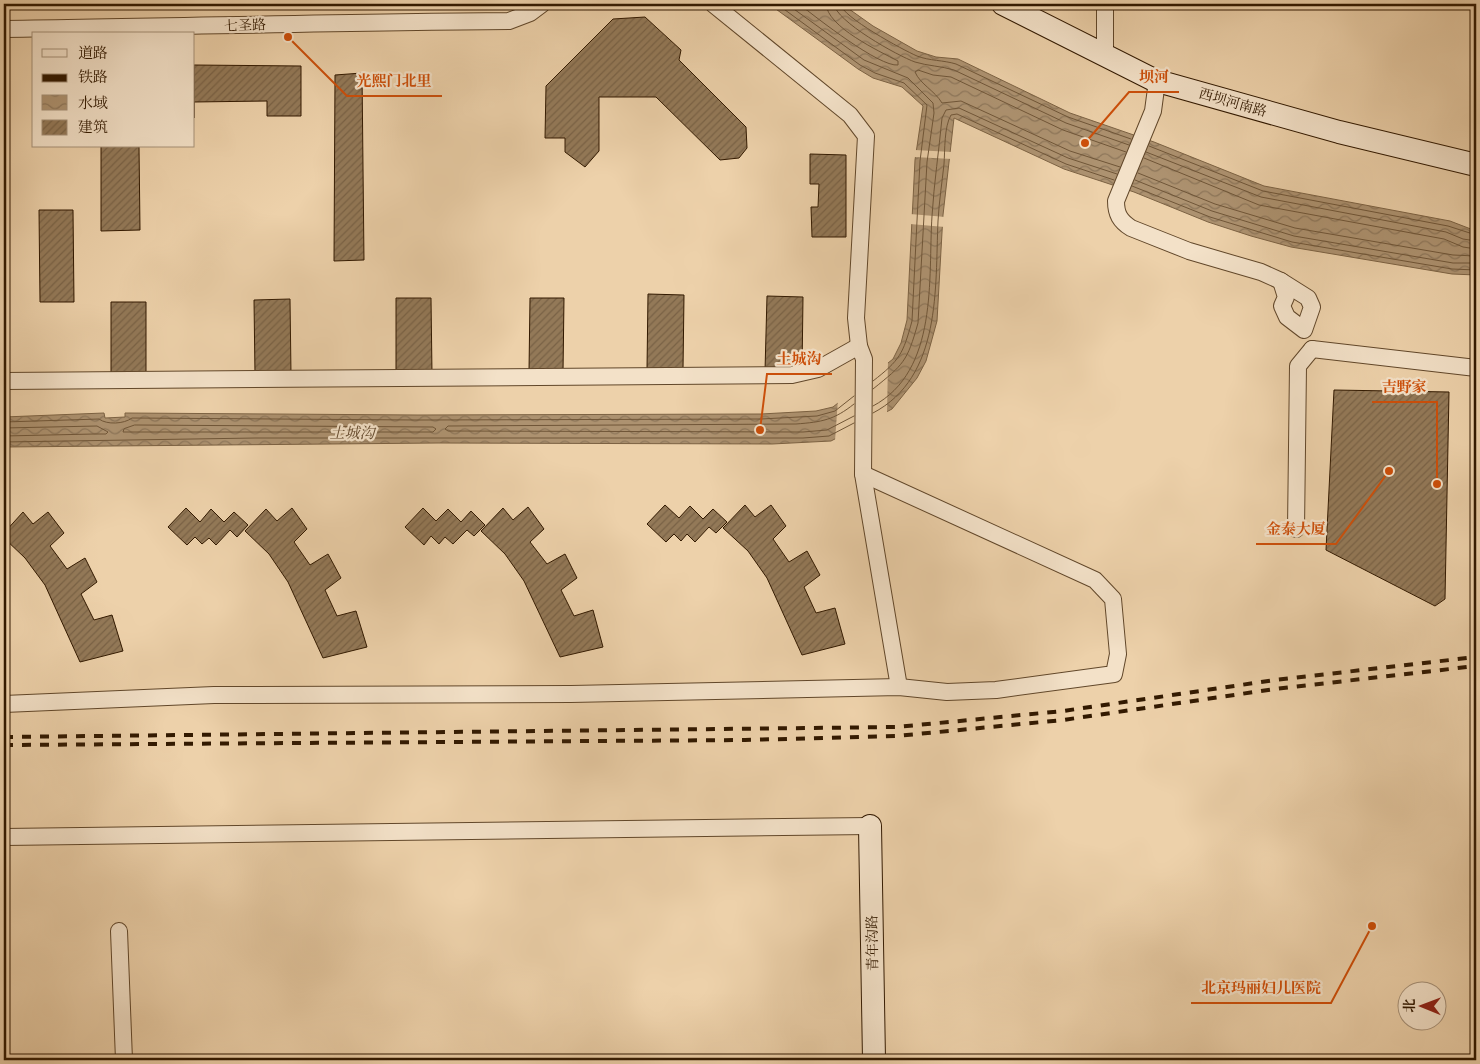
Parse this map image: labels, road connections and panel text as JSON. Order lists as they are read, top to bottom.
{
  "streets": {
    "street": ["七圣路", "西坝河南路", "青年沟路"]
  },
  "water": ["土城沟"],
  "places": [
    "光熙门北里",
    "坝河",
    "土城沟",
    "金泰大厦",
    "吉野家",
    "北京玛丽妇儿医院"
  ],
  "legend": [
    "道路",
    "铁路",
    "水域",
    "建筑"
  ],
  "north": "left"
}
